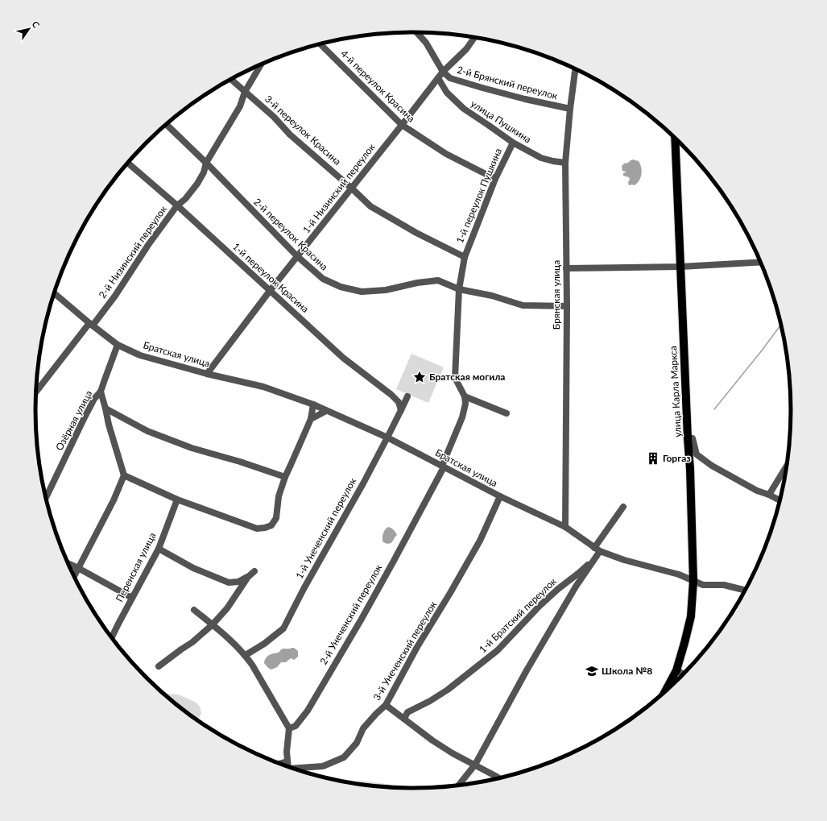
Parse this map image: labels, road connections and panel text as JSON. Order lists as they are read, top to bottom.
{
  "streets": {
    "main road": ["улица Карла Маркса"],
    "street": [
      "2-й Брянский переулок",
      "4-й переулок Красина",
      "улица Пушкина",
      "3-й переулок Красина",
      "1-й Низинский переулок",
      "1-й переулок Пушкина",
      "2-й переулок Красина",
      "2-й Низинский переулок",
      "1-й переулок Красина",
      "Брянская улица",
      "Братская улица",
      "Озёрная улица",
      "1-й Унеченский переулок",
      "Перенская улица",
      "2-й Унеченский переулок",
      "1-й Братский переулок",
      "3-й Унеченский переулок"
    ]
  },
  "crossings": [
    ["2-й Брянский переулок", "1-й Низинский переулок"],
    ["2-й Брянский переулок", "Брянская улица"],
    ["4-й переулок Красина", "1-й Низинский переулок"],
    ["4-й переулок Красина", "1-й переулок Пушкина"],
    ["улица Пушкина", "1-й Низинский переулок"],
    ["улица Пушкина", "1-й переулок Пушкина"],
    ["улица Пушкина", "Брянская улица"],
    ["3-й переулок Красина", "1-й Низинский переулок"],
    ["3-й переулок Красина", "1-й переулок Пушкина"],
    ["3-й переулок Красина", "2-й Низинский переулок"],
    ["1-й Низинский переулок", "2-й переулок Красина"],
    ["1-й Низинский переулок", "1-й переулок Красина"],
    ["1-й Низинский переулок", "Братская улица"],
    ["1-й переулок Пушкина", "2-й переулок Красина"],
    ["1-й переулок Пушкина", "2-й Унеченский переулок"],
    ["2-й переулок Красина", "2-й Низинский переулок"],
    ["2-й переулок Красина", "Брянская улица"],
    ["2-й Низинский переулок", "1-й переулок Красина"],
    ["2-й Низинский переулок", "Братская улица"],
    ["1-й переулок Красина", "1-й Унеченский переулок"],
    ["Брянская улица", "Братская улица"],
    ["Братская улица", "улица Карла Маркса"],
    ["Братская улица", "Озёрная улица"],
    ["Братская улица", "1-й Унеченский переулок"],
    ["Братская улица", "2-й Унеченский переулок"],
    ["Братская улица", "1-й Братский переулок"],
    ["Братская улица", "3-й Унеченский переулок"]
  ],
  "places": {
    "place": ["Братская могила"],
    "building": ["Горгаз"],
    "school or university": ["Школа №8"]
  },
  "north": "top right"
}
